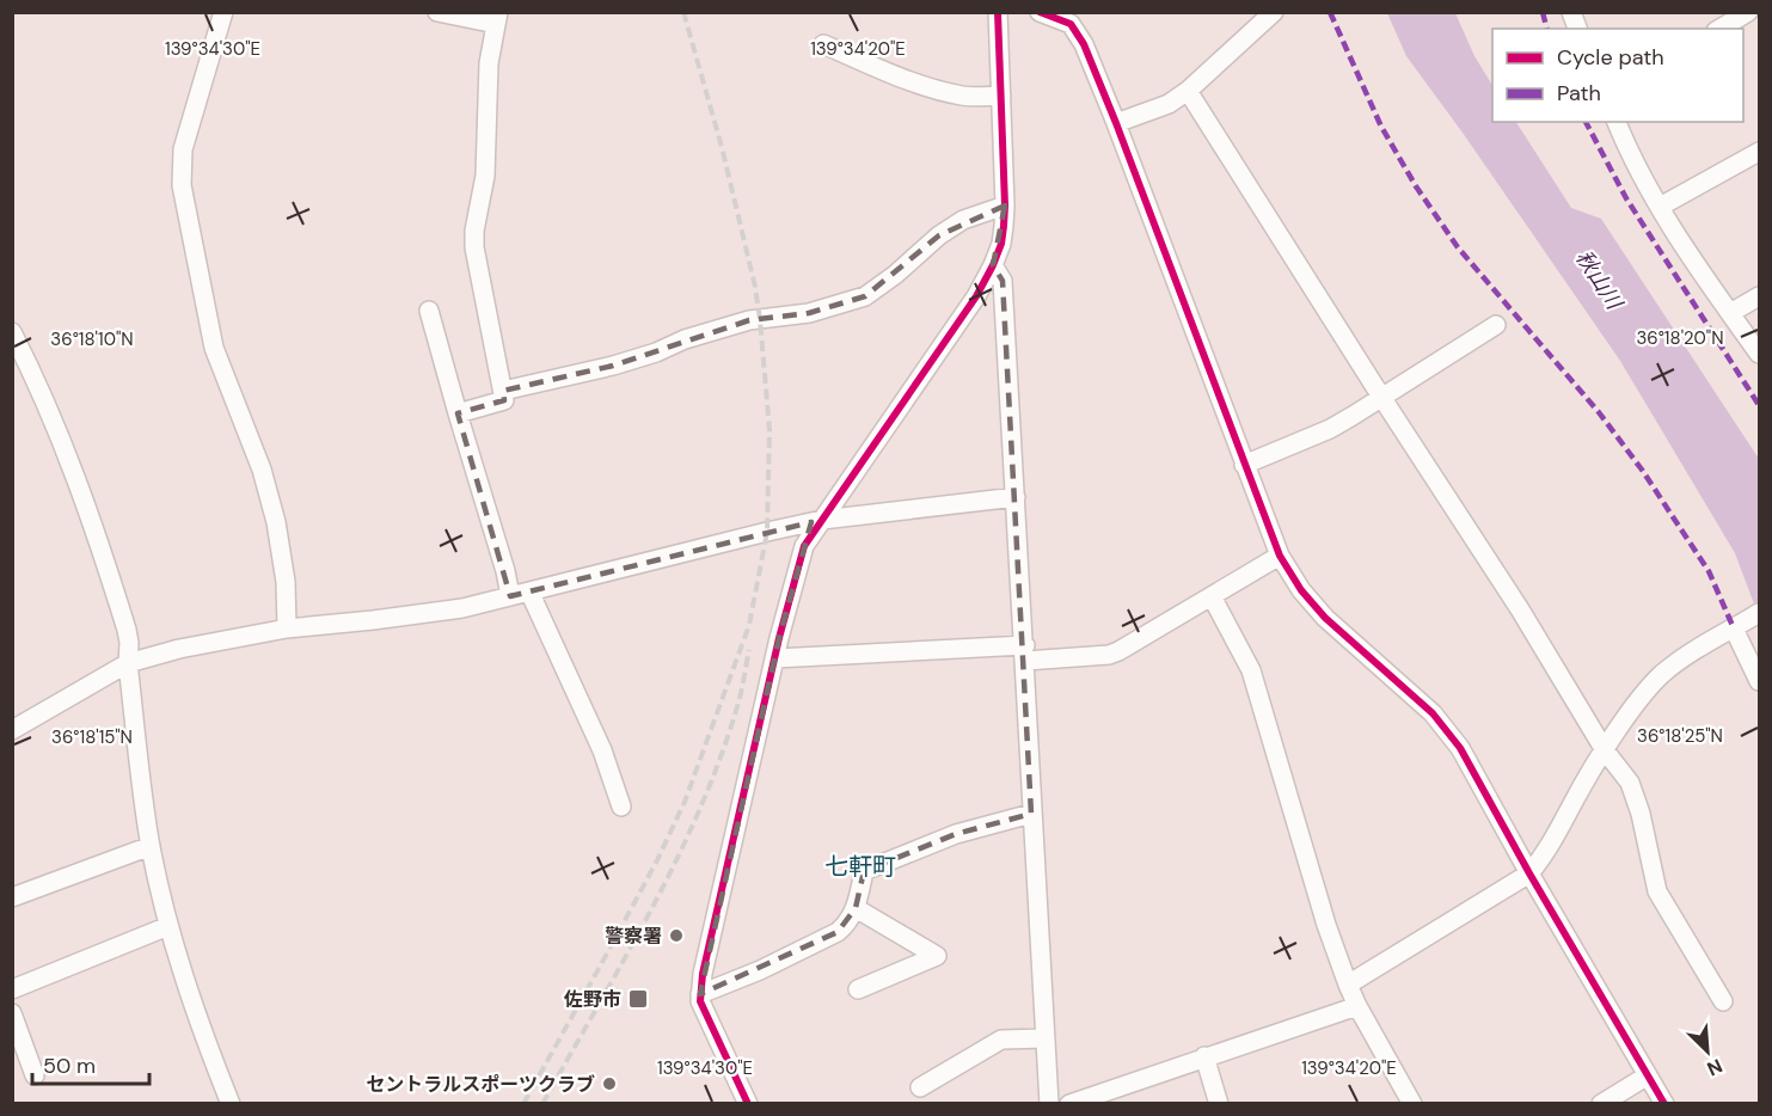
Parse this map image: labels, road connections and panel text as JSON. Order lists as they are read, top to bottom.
{
  "districts": ["七軒町"],
  "water": ["秋山川"],
  "places": {
    "other": ["警察署", "セントラルスポーツクラブ"],
    "transit": ["佐野市"]
  },
  "legend": ["Cycle path", "Path"],
  "scale_bar": "50 m",
  "north": "bottom right",
  "coordinates": [
    "139°34'30\"E",
    "139°34'20\"E",
    "36°18'20\"N",
    "36°18'10\"N",
    "36°18'25\"N",
    "36°18'15\"N"
  ]
}
